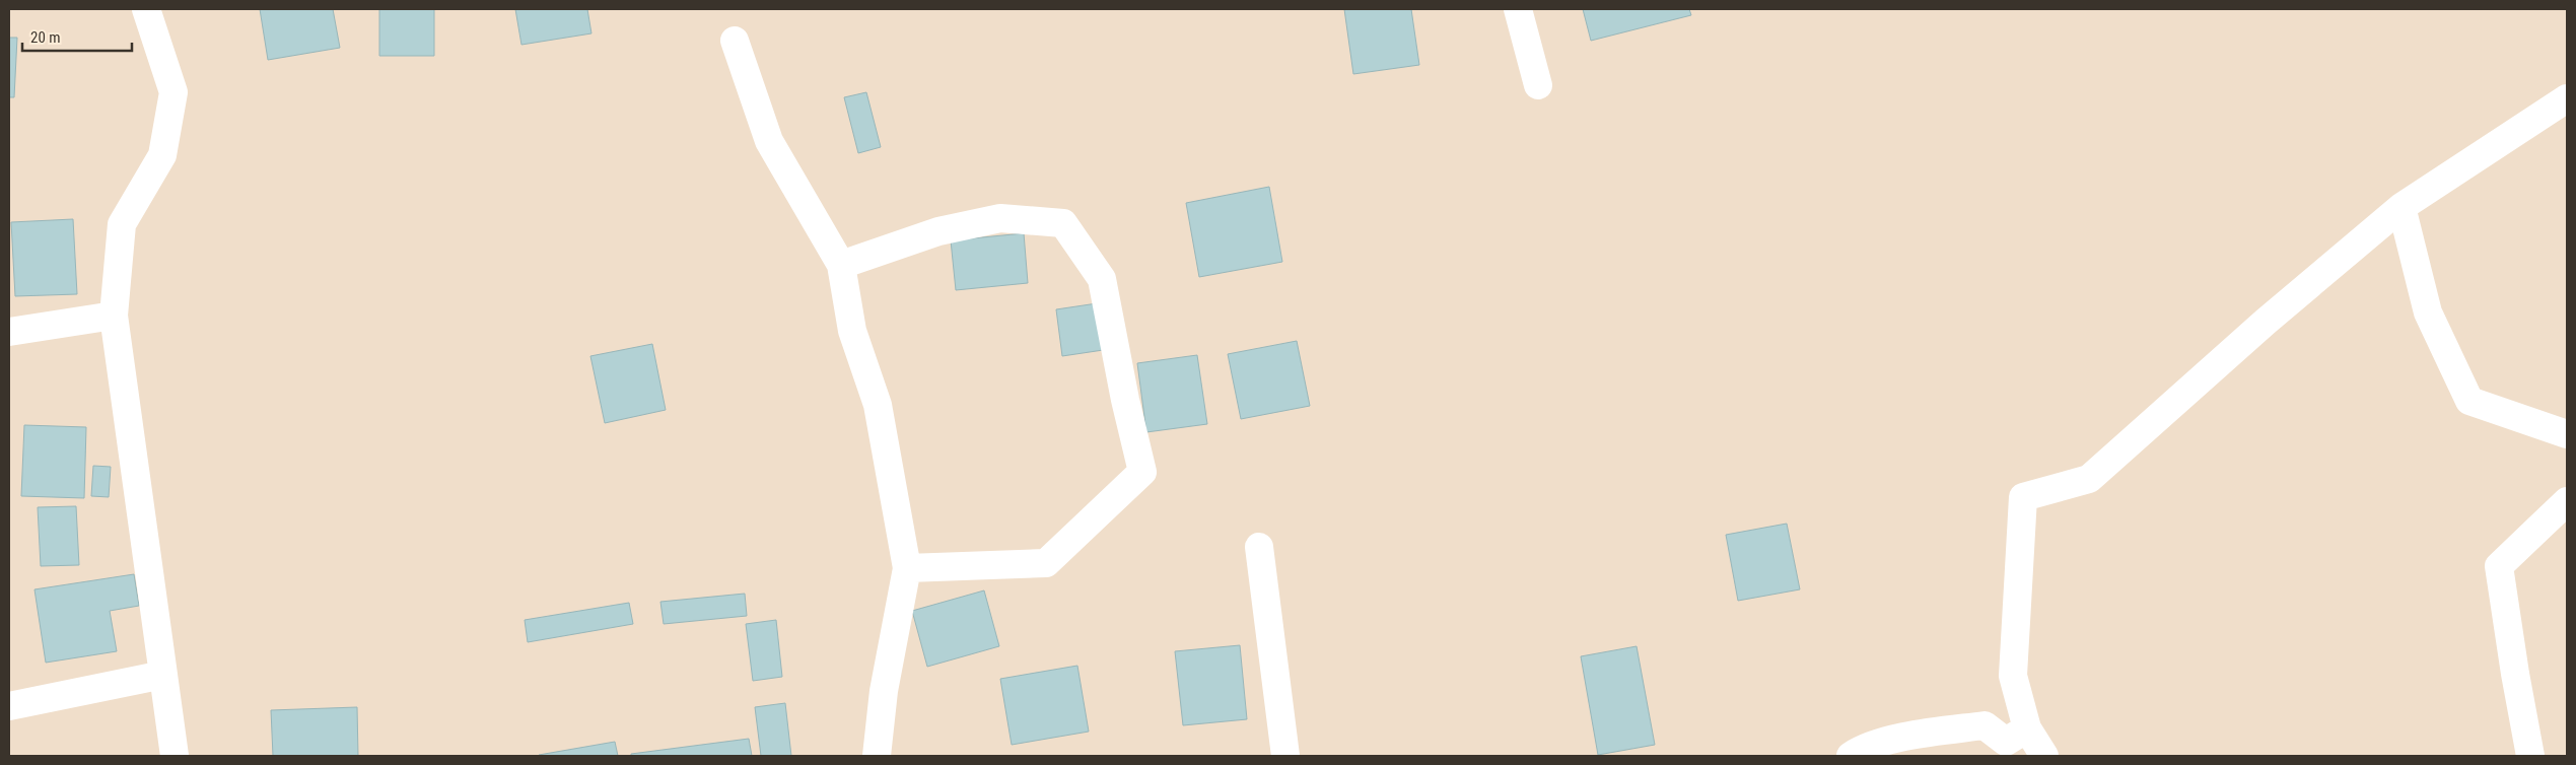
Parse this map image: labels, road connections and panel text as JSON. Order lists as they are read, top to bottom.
{
  "scale_bar": "20 m"
}
